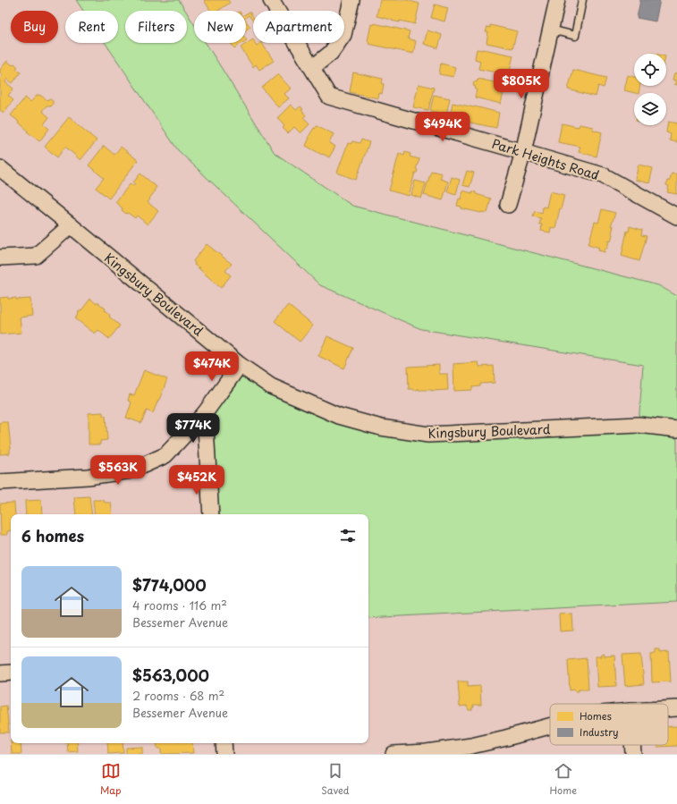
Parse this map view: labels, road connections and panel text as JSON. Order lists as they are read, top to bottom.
{
  "streets": {
    "street": ["Park Heights Road", "Kingsbury Boulevard"]
  },
  "legend": ["Homes", "Industry"],
  "page": {
    "chip": [
      "Buy",
      "Rent",
      "Filters",
      "New",
      "Apartment"
    ],
    "price": [
      "$805K",
      "$494K",
      "$474K",
      "$774K",
      "$563K",
      "$452K"
    ],
    "heading": "6 homes",
    "list": [
      {
        "name": "$774,000",
        "note": "4 rooms · 116 m² · Bessemer Avenue"
      },
      {
        "name": "$563,000",
        "note": "2 rooms · 68 m² · Bessemer Avenue"
      }
    ],
    "tabs": ["Map", "Saved", "Home"]
  }
}
